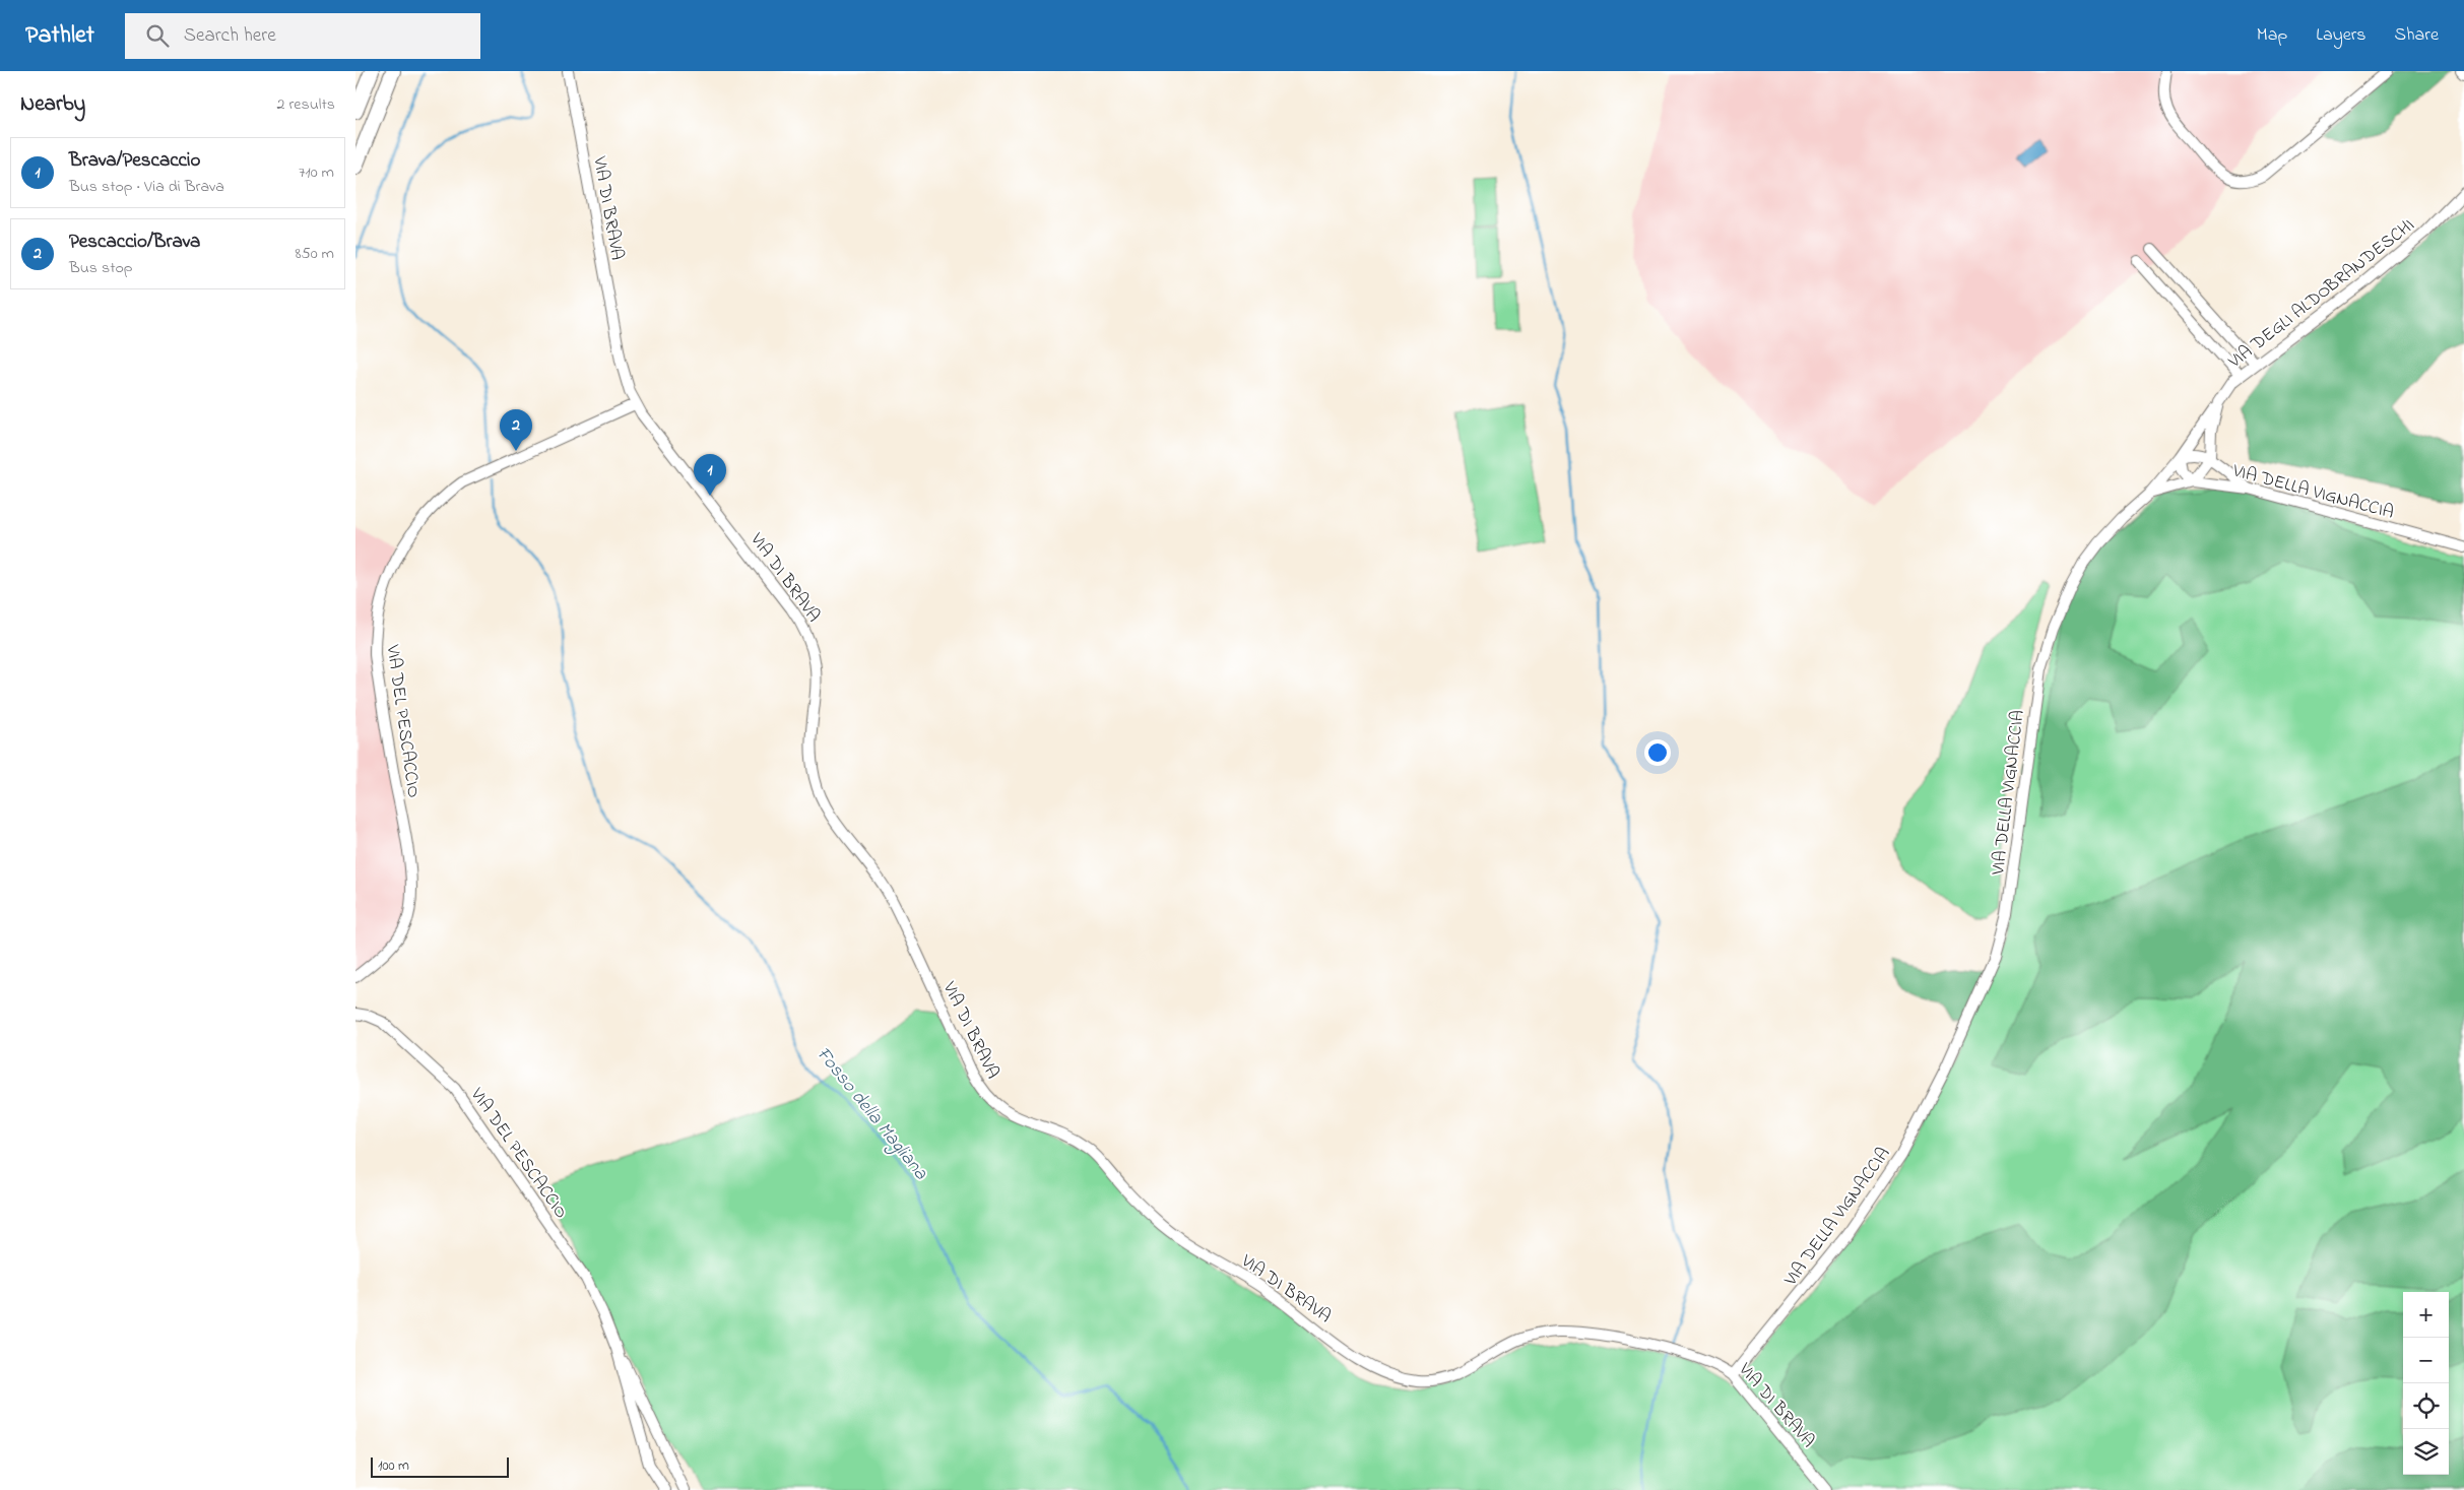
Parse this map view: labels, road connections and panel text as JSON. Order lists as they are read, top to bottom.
{
  "streets": {
    "street": [
      "VIA DI BRAVA",
      "VIA DEGLI ALDOBRANDESCHI",
      "VIA DELLA VIGNACCIA",
      "VIA DEL PESCACCIO"
    ]
  },
  "crossings": [
    ["VIA DI BRAVA", "VIA DELLA VIGNACCIA"],
    ["VIA DI BRAVA", "VIA DEL PESCACCIO"]
  ],
  "water": ["Fosso della Magliana"],
  "scale_bar": "100 m",
  "page": {
    "header": "Pathlet",
    "search": "Search here",
    "nav": ["Map", "Layers", "Share"],
    "heading": ["Nearby", "2 results"],
    "list": [
      {
        "mark": "1",
        "name": "Brava/Pescaccio",
        "note": "Bus stop · Via di Brava",
        "value": "710 m"
      },
      {
        "mark": "2",
        "name": "Pescaccio/Brava",
        "note": "Bus stop",
        "value": "850 m"
      }
    ],
    "pins": ["2", "1"],
    "map_buttons": ["+", "−"],
    "scale": "100 m"
  }
}
